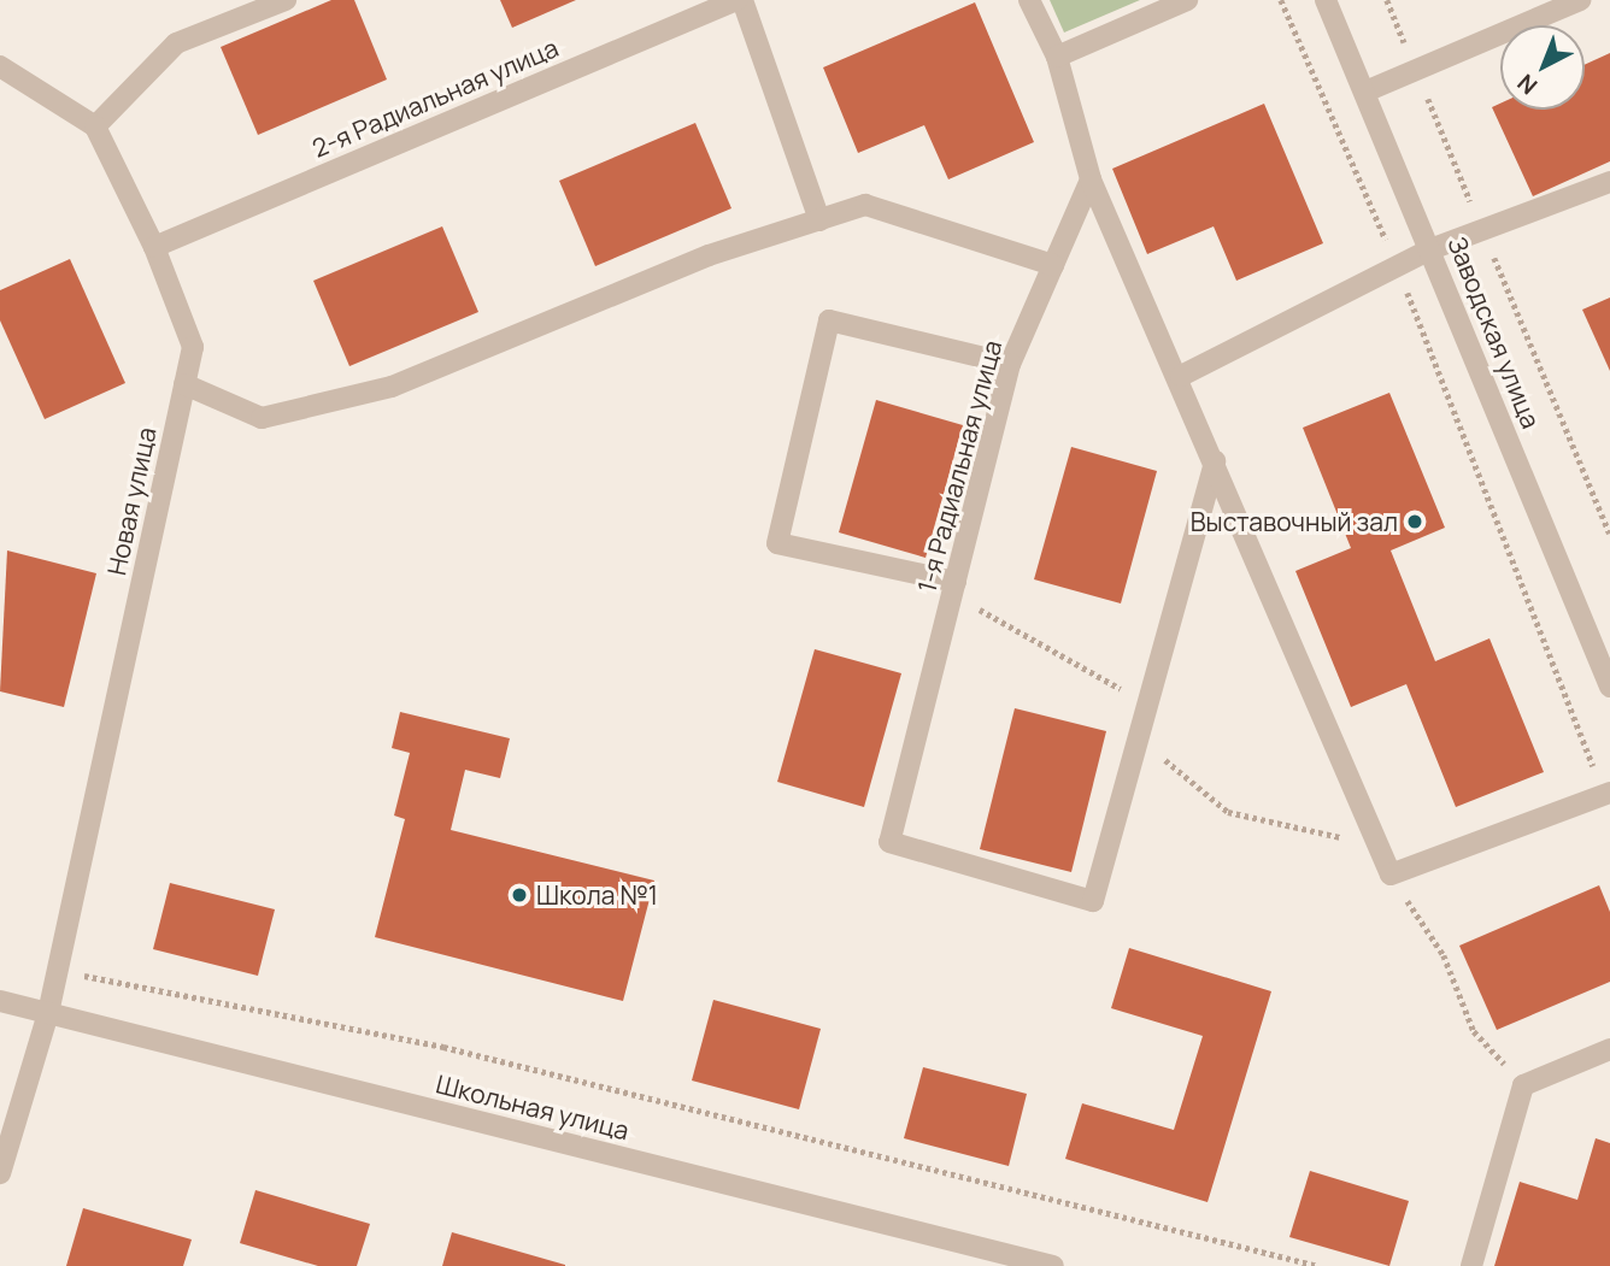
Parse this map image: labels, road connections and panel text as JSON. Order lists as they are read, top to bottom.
{
  "streets": {
    "street": [
      "2-я Радиальная улица",
      "Заводская улица",
      "1-я Радиальная улица",
      "Новая улица",
      "Школьная улица"
    ]
  },
  "crossings": [
    ["2-я Радиальная улица", "Новая улица"],
    ["Новая улица", "Школьная улица"]
  ],
  "places": ["Выставочный зал", "Школа №1"],
  "north": "bottom left"
}
